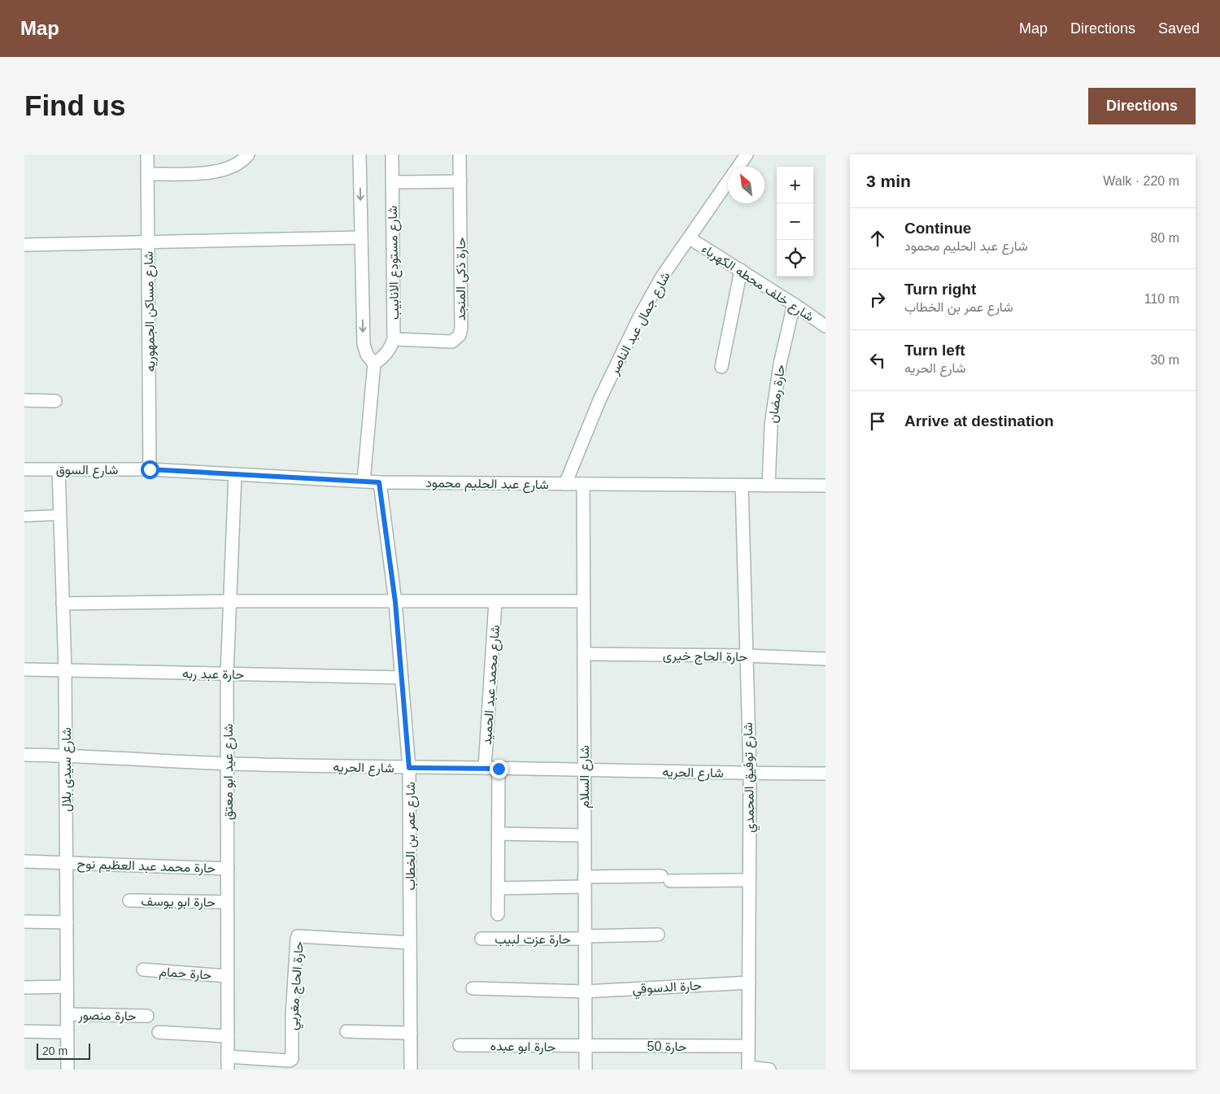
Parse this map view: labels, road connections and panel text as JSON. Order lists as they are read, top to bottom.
{
  "streets": {
    "street": [
      "شارع مستودع الانابيب",
      "حارة ذكى المنجد",
      "شارع خلف محطه الكهرباء",
      "شارع مساكن الجمهوريه",
      "شارع جمال عبد الناصر",
      "حارة رمضان",
      "شارع السوق",
      "شارع عبد الحليم محمود",
      "حارة الحاج خيرى",
      "حارة عبد ربه",
      "شارع محمد عبد الحميد",
      "شارع الحريه",
      "شارع سيدى بلال",
      "شارع عيد ابو معتق",
      "شارع السلام",
      "شارع توفيق المحمدي",
      "شارع عمر بن الخطاب",
      "حارة محمد عبد العظيم نوح",
      "حارة ابو يوسف",
      "حارة عزت لبيب",
      "حارة حمام",
      "حارة الحاج مغربي",
      "حارة الدسوقي",
      "حارة منصور",
      "حارة ابو عبده",
      "حارة 50"
    ]
  },
  "crossings": [
    ["شارع مستودع الانابيب", "حارة ذكى المنجد"],
    ["شارع خلف محطه الكهرباء", "شارع جمال عبد الناصر"],
    ["شارع خلف محطه الكهرباء", "حارة رمضان"],
    ["شارع مساكن الجمهوريه", "شارع السوق"],
    ["شارع مساكن الجمهوريه", "شارع عبد الحليم محمود"],
    ["شارع جمال عبد الناصر", "شارع عبد الحليم محمود"],
    ["حارة رمضان", "شارع عبد الحليم محمود"],
    ["شارع السوق", "شارع عبد الحليم محمود"],
    ["شارع السوق", "شارع سيدى بلال"],
    ["شارع عبد الحليم محمود", "شارع عيد ابو معتق"],
    ["شارع عبد الحليم محمود", "شارع السلام"],
    ["شارع عبد الحليم محمود", "شارع توفيق المحمدي"],
    ["شارع عبد الحليم محمود", "شارع عمر بن الخطاب"],
    ["حارة الحاج خيرى", "شارع السلام"],
    ["حارة الحاج خيرى", "شارع توفيق المحمدي"],
    ["حارة عبد ربه", "شارع سيدى بلال"],
    ["حارة عبد ربه", "شارع عيد ابو معتق"],
    ["حارة عبد ربه", "شارع عمر بن الخطاب"],
    ["شارع محمد عبد الحميد", "شارع الحريه"],
    ["شارع الحريه", "شارع سيدى بلال"],
    ["شارع الحريه", "شارع عيد ابو معتق"],
    ["شارع الحريه", "شارع السلام"],
    ["شارع الحريه", "شارع توفيق المحمدي"],
    ["شارع الحريه", "شارع عمر بن الخطاب"],
    ["شارع سيدى بلال", "حارة محمد عبد العظيم نوح"],
    ["شارع سيدى بلال", "حارة منصور"],
    ["شارع عيد ابو معتق", "حارة محمد عبد العظيم نوح"],
    ["شارع عيد ابو معتق", "حارة ابو يوسف"],
    ["شارع عيد ابو معتق", "حارة حمام"],
    ["شارع عيد ابو معتق", "حارة الحاج مغربي"],
    ["شارع السلام", "حارة عزت لبيب"],
    ["شارع السلام", "حارة الدسوقي"],
    ["شارع السلام", "حارة ابو عبده"],
    ["شارع السلام", "حارة 50"],
    ["شارع توفيق المحمدي", "حارة الدسوقي"],
    ["شارع توفيق المحمدي", "حارة 50"],
    ["شارع عمر بن الخطاب", "حارة الحاج مغربي"],
    ["حارة ابو عبده", "حارة 50"]
  ],
  "scale_bar": "20 m",
  "north": "top left",
  "page": {
    "header": "Map",
    "nav": ["Map", "Directions", "Saved"],
    "buttons": "Directions",
    "title": "Find us",
    "heading": ["3 min", "Walk · 220 m"],
    "map_buttons": ["+", "−"],
    "list": [
      ["Continue", "شارع عبد الحليم محمود", "80 m"],
      ["Turn right", "شارع عمر بن الخطاب", "110 m"],
      ["Turn left", "شارع الحريه", "30 m"],
      "Arrive at destination"
    ],
    "scale": "20 m"
  }
}
